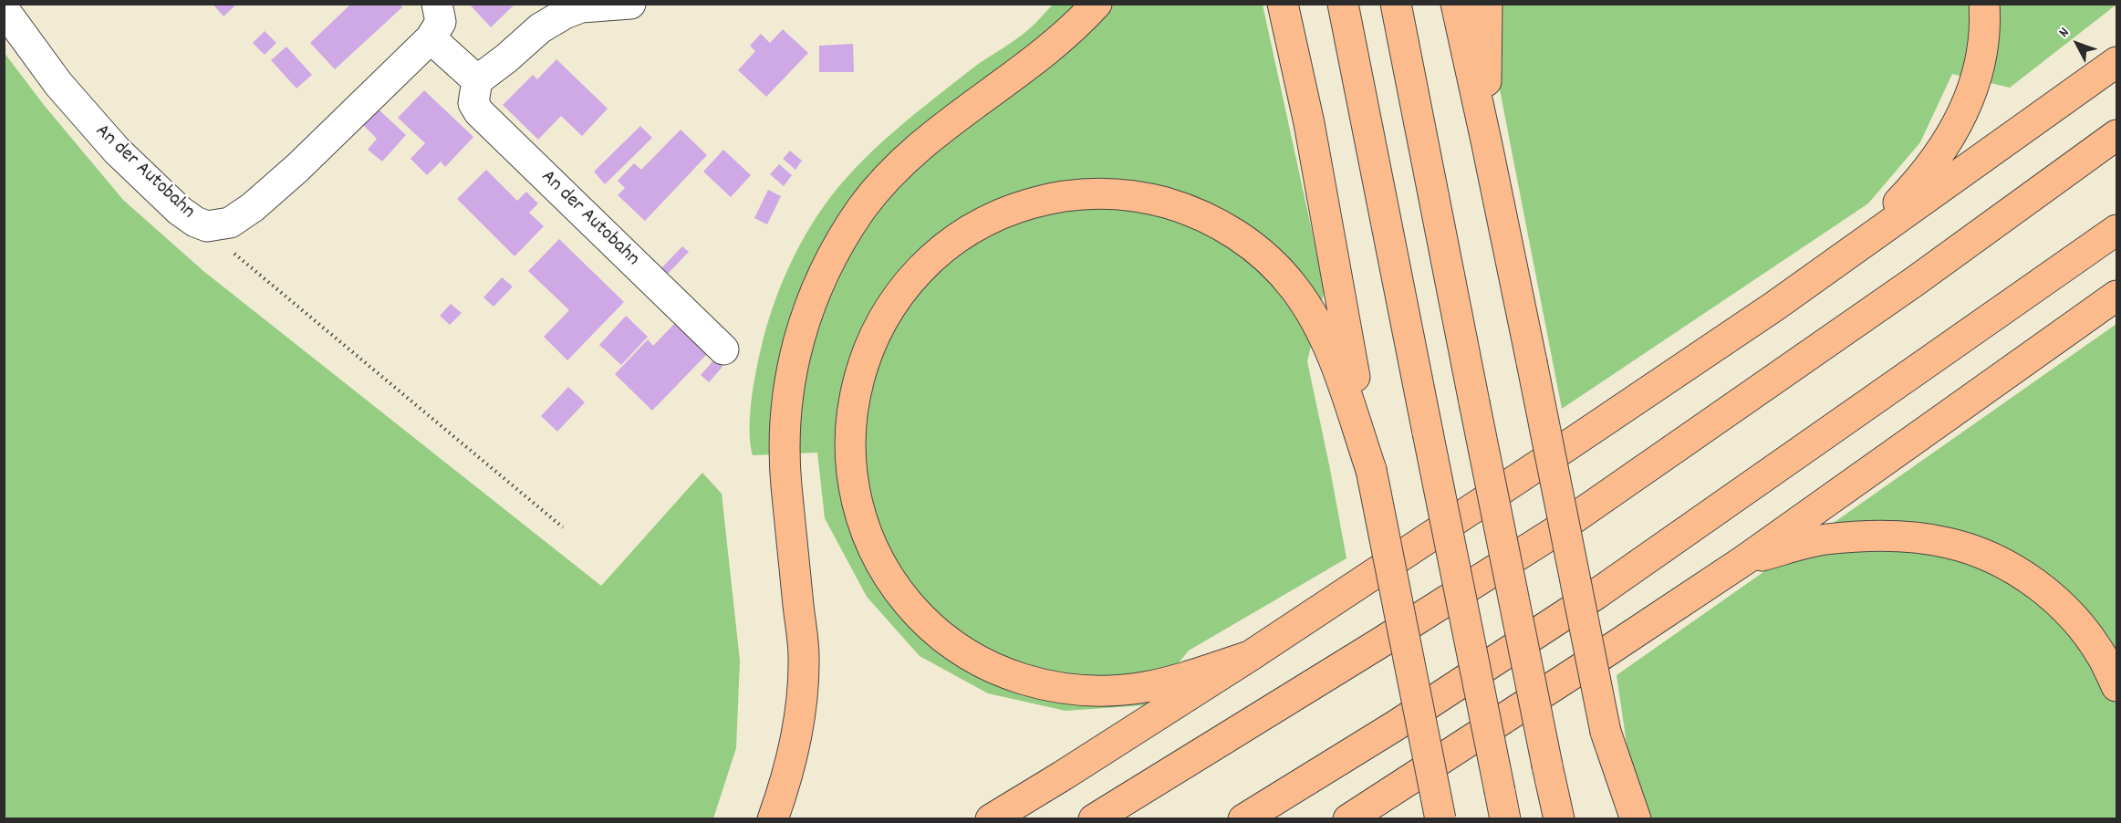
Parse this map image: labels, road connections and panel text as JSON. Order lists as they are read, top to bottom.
{
  "streets": {
    "street": ["An der Autobahn"]
  },
  "north": "top left"
}
